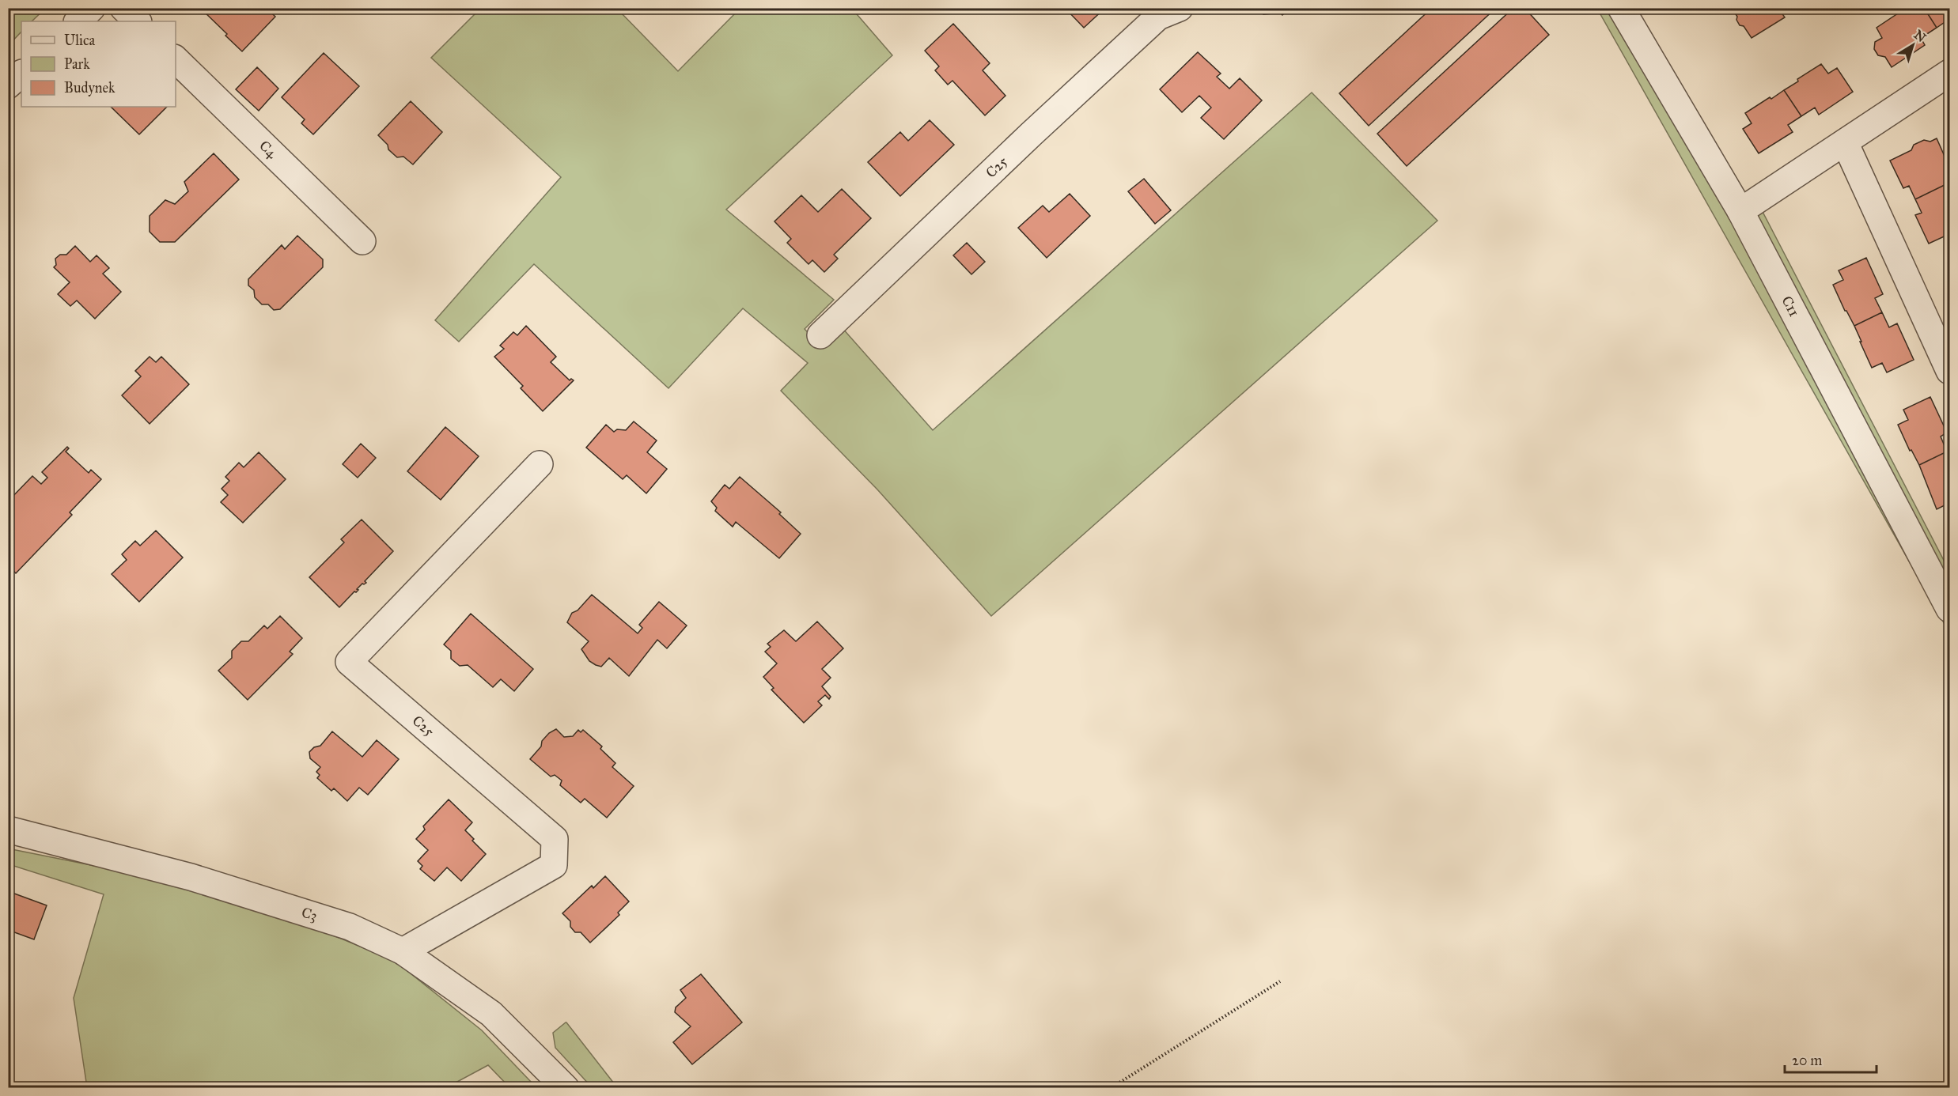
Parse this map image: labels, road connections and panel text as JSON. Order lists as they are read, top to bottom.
{
  "streets": {
    "street": [
      "C4",
      "C25",
      "C11",
      "C3"
    ]
  },
  "crossings": [
    ["C25", "C3"]
  ],
  "legend": ["Ulica", "Park", "Budynek"],
  "scale_bar": "20 m",
  "north": "top right"
}
